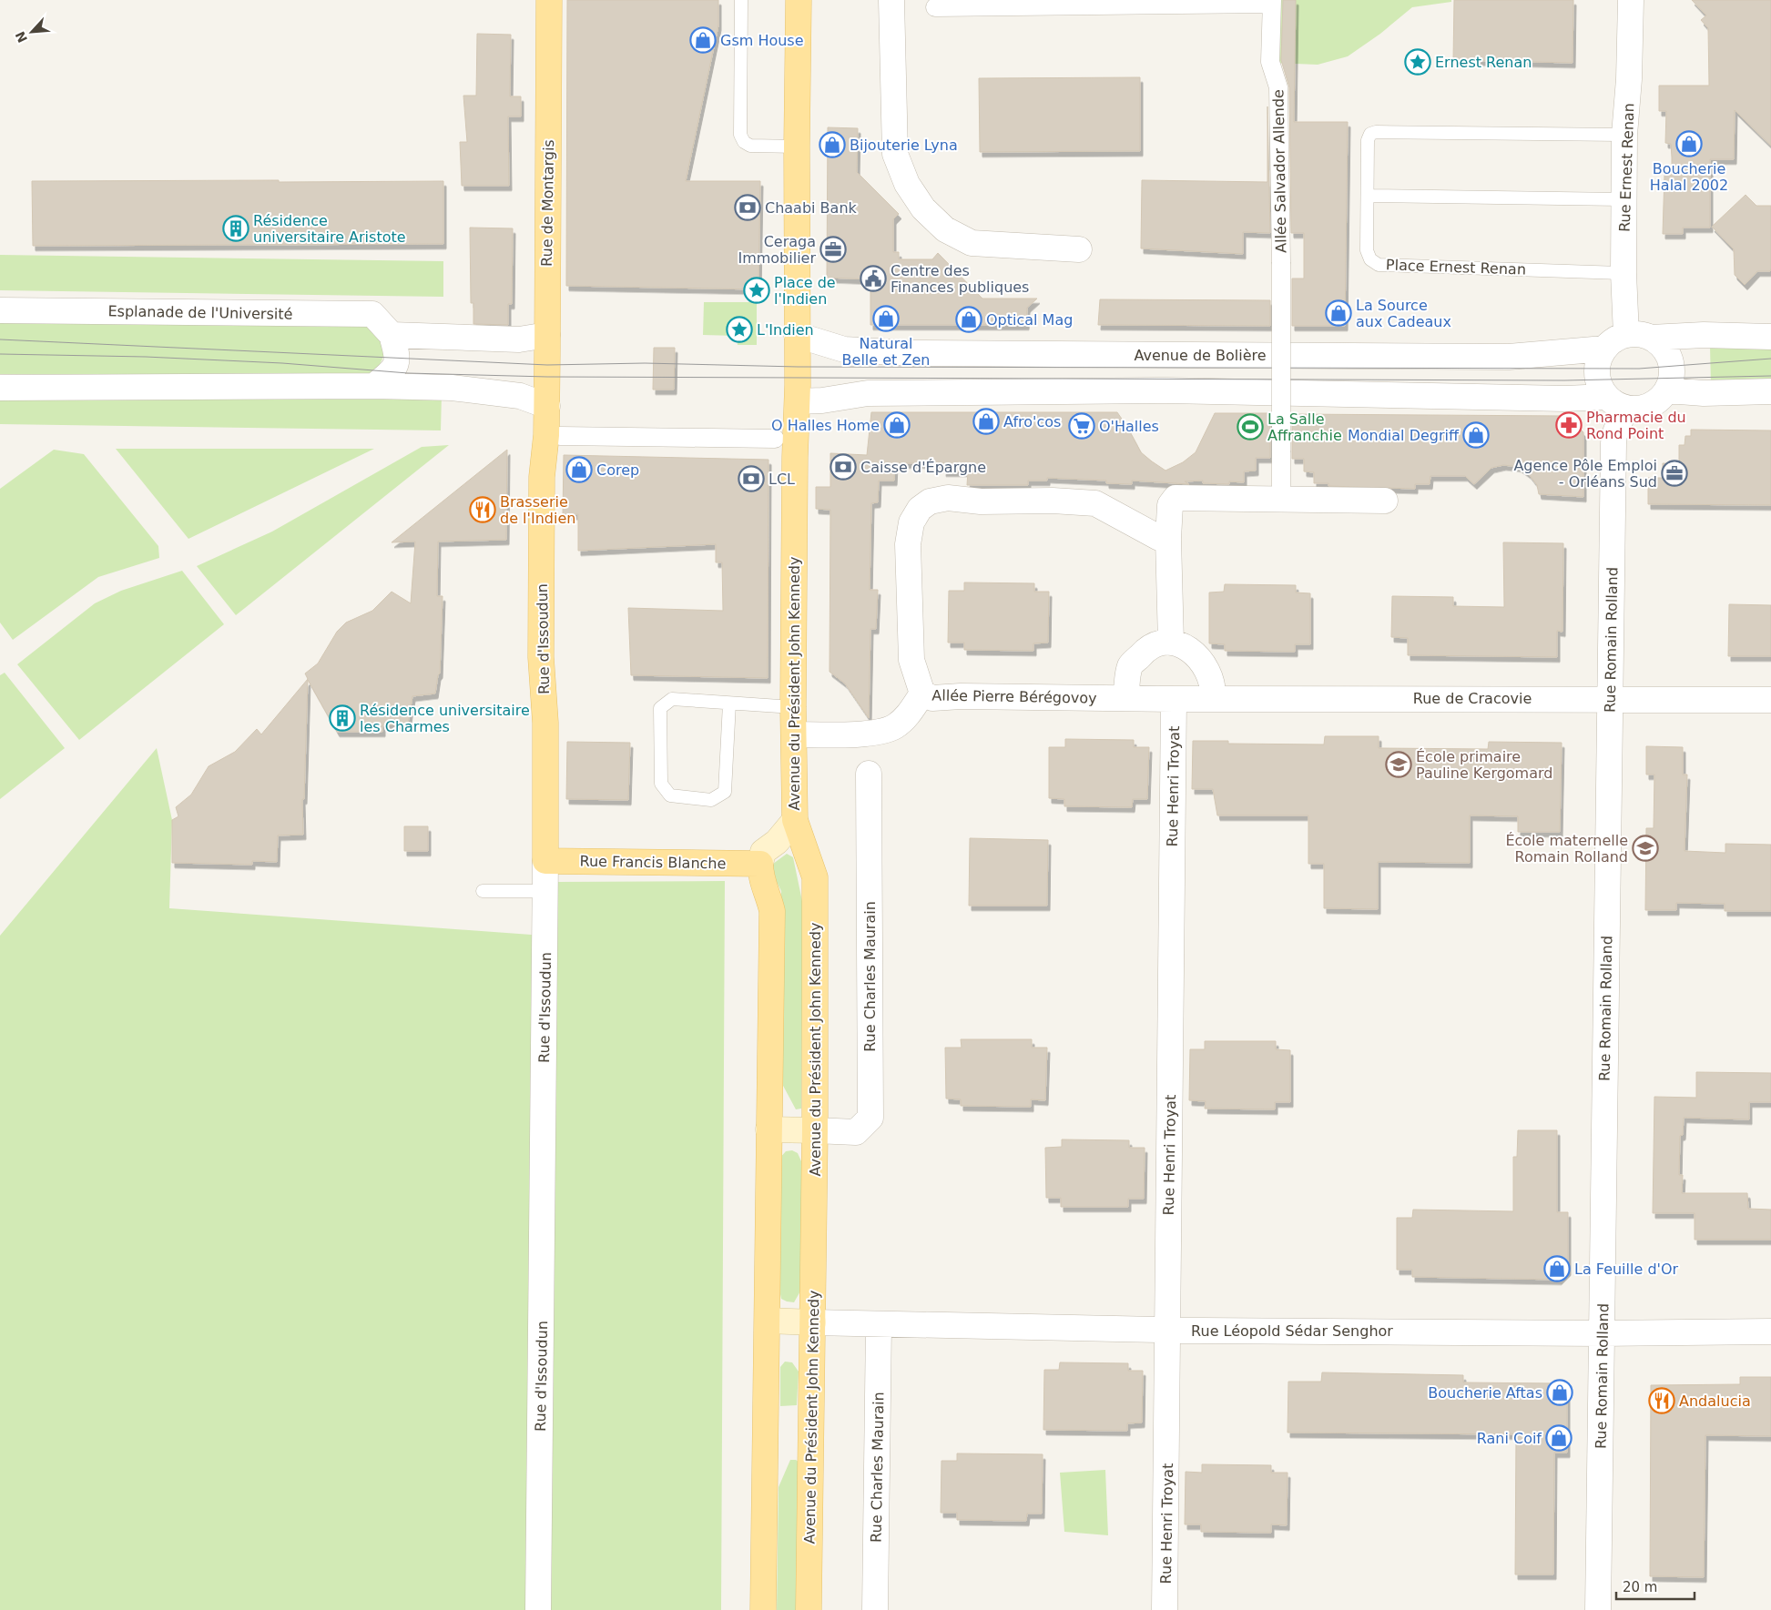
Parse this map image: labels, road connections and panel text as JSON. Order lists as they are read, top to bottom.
{
  "streets": {
    "main road": [
      "Rue de Montargis",
      "Rue d'Issoudun",
      "Avenue du Président John Kennedy",
      "Rue Francis Blanche"
    ],
    "street": [
      "Rue Ernest Renan",
      "Allée Salvador Allende",
      "Esplanade de l'Université",
      "Avenue de Bolière",
      "Rue Romain Rolland",
      "Allée Pierre Bérégovoy",
      "Rue de Cracovie",
      "Rue Henri Troyat",
      "Rue Charles Maurain",
      "Rue Léopold Sédar Senghor"
    ],
    "lane": ["Place Ernest Renan"]
  },
  "crossings": [
    ["Rue Ernest Renan", "Place Ernest Renan"],
    ["Rue Ernest Renan", "Avenue de Bolière"],
    ["Rue Ernest Renan", "Rue Romain Rolland"],
    ["Rue de Montargis", "Rue d'Issoudun"],
    ["Avenue de Bolière", "Rue Romain Rolland"],
    ["Avenue de Bolière", "Avenue du Président John Kennedy"],
    ["Rue d'Issoudun", "Rue Francis Blanche"],
    ["Rue Romain Rolland", "Rue de Cracovie"],
    ["Rue Romain Rolland", "Rue Léopold Sédar Senghor"],
    ["Avenue du Président John Kennedy", "Rue Charles Maurain"],
    ["Avenue du Président John Kennedy", "Rue Léopold Sédar Senghor"],
    ["Allée Pierre Bérégovoy", "Rue de Cracovie"],
    ["Allée Pierre Bérégovoy", "Rue Henri Troyat"],
    ["Rue de Cracovie", "Rue Henri Troyat"],
    ["Rue Henri Troyat", "Rue Léopold Sédar Senghor"],
    ["Rue Charles Maurain", "Rue Léopold Sédar Senghor"]
  ],
  "places": {
    "shop": [
      "Gsm House",
      "Boucherie Halal 2002",
      "Bijouterie Lyna",
      "La Source aux Cadeaux",
      "Natural Belle et Zen",
      "Optical Mag",
      "Afro'cos",
      "O Halles Home",
      "Mondial Degriff",
      "Corep",
      "La Feuille d'Or",
      "Boucherie Aftas",
      "Rani Coif"
    ],
    "place": ["Ernest Renan", "Place de l'Indien", "L'Indien"],
    "bank": ["Chaabi Bank", "Caisse d'Épargne", "LCL"],
    "building": ["Résidence universitaire Aristote", "Résidence universitaire les Charmes"],
    "office": ["Ceraga Immobilier", "Agence Pôle Emploi - Orléans Sud"],
    "public building": ["Centre des Finances publiques"],
    "pharmacy": ["Pharmacie du Rond Point"],
    "supermarket": ["O'Halles"],
    "sports": ["La Salle Affranchie"],
    "restaurant": ["Brasserie de l'Indien", "Andalucia"],
    "school or university": ["École primaire Pauline Kergomard", "École maternelle Romain Rolland"]
  },
  "scale_bar": "20 m",
  "north": "bottom left"
}
